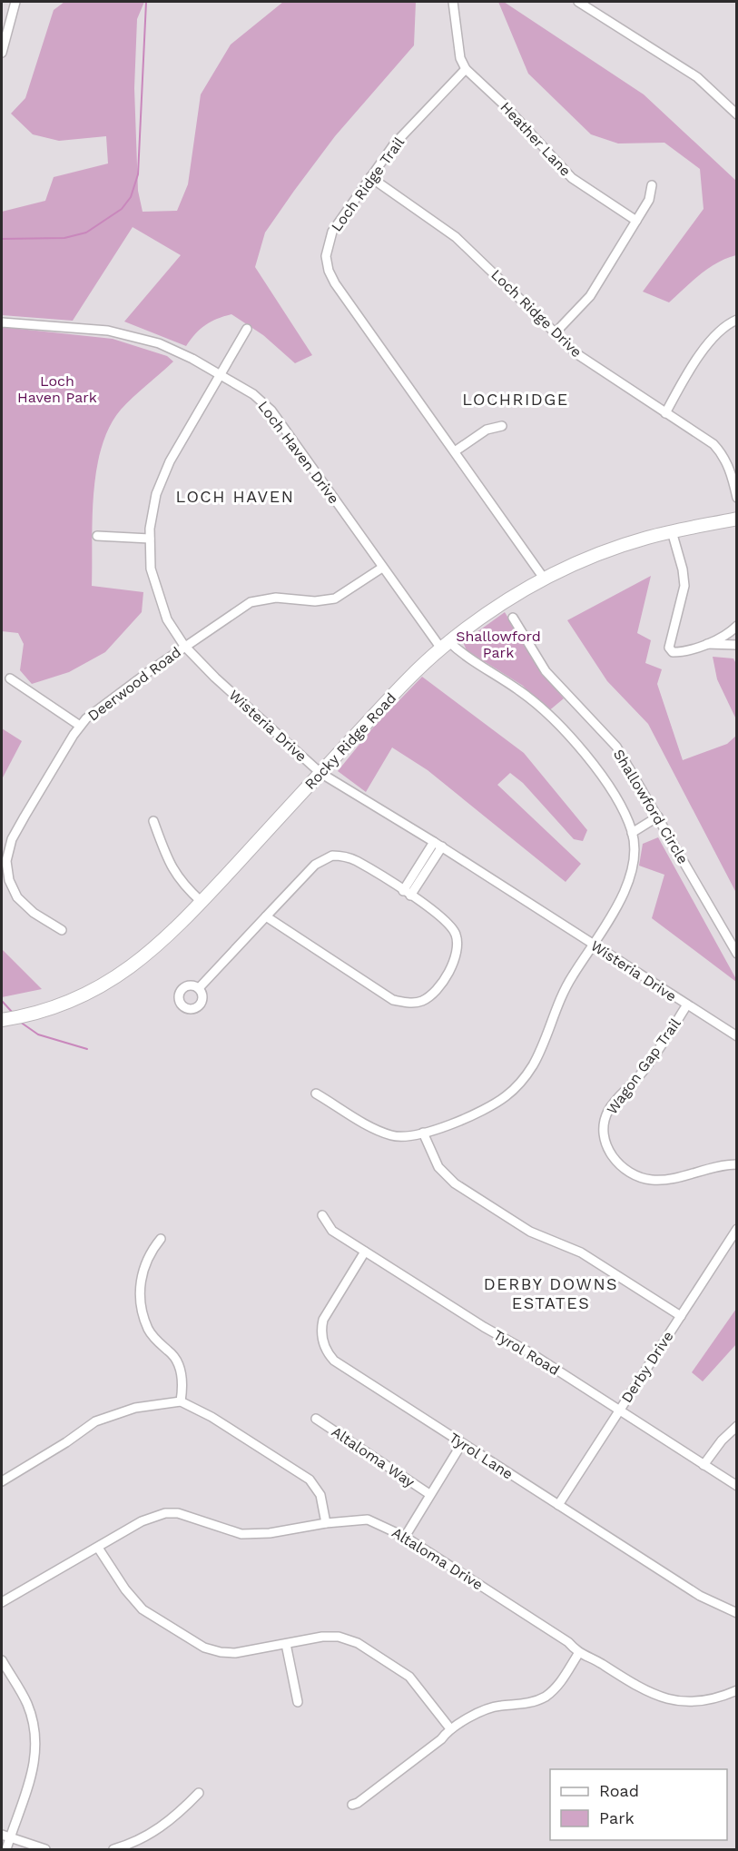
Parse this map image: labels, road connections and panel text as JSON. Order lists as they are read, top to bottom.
{
  "streets": {
    "main road": ["Rocky Ridge Road"],
    "street": [
      "Heather Lane",
      "Loch Ridge Trail",
      "Loch Ridge Drive",
      "Loch Haven Drive",
      "Deerwood Road",
      "Wisteria Drive",
      "Shallowford Circle",
      "Wagon Gap Trail",
      "Tyrol Road",
      "Derby Drive",
      "Tyrol Lane",
      "Altaloma Way",
      "Altaloma Drive"
    ]
  },
  "crossings": [
    ["Heather Lane", "Loch Ridge Trail"],
    ["Loch Ridge Trail", "Loch Ridge Drive"],
    ["Loch Ridge Trail", "Rocky Ridge Road"],
    ["Loch Haven Drive", "Deerwood Road"],
    ["Loch Haven Drive", "Wisteria Drive"],
    ["Loch Haven Drive", "Rocky Ridge Road"],
    ["Deerwood Road", "Wisteria Drive"],
    ["Wisteria Drive", "Rocky Ridge Road"],
    ["Wisteria Drive", "Wagon Gap Trail"],
    ["Tyrol Road", "Derby Drive"],
    ["Tyrol Road", "Tyrol Lane"],
    ["Derby Drive", "Tyrol Lane"]
  ],
  "districts": ["LOCHRIDGE", "LOCH HAVEN", "DERBY DOWNS ESTATES"],
  "parks": ["Loch Haven Park", "Shallowford Park"],
  "legend": ["Road", "Park"]
}
